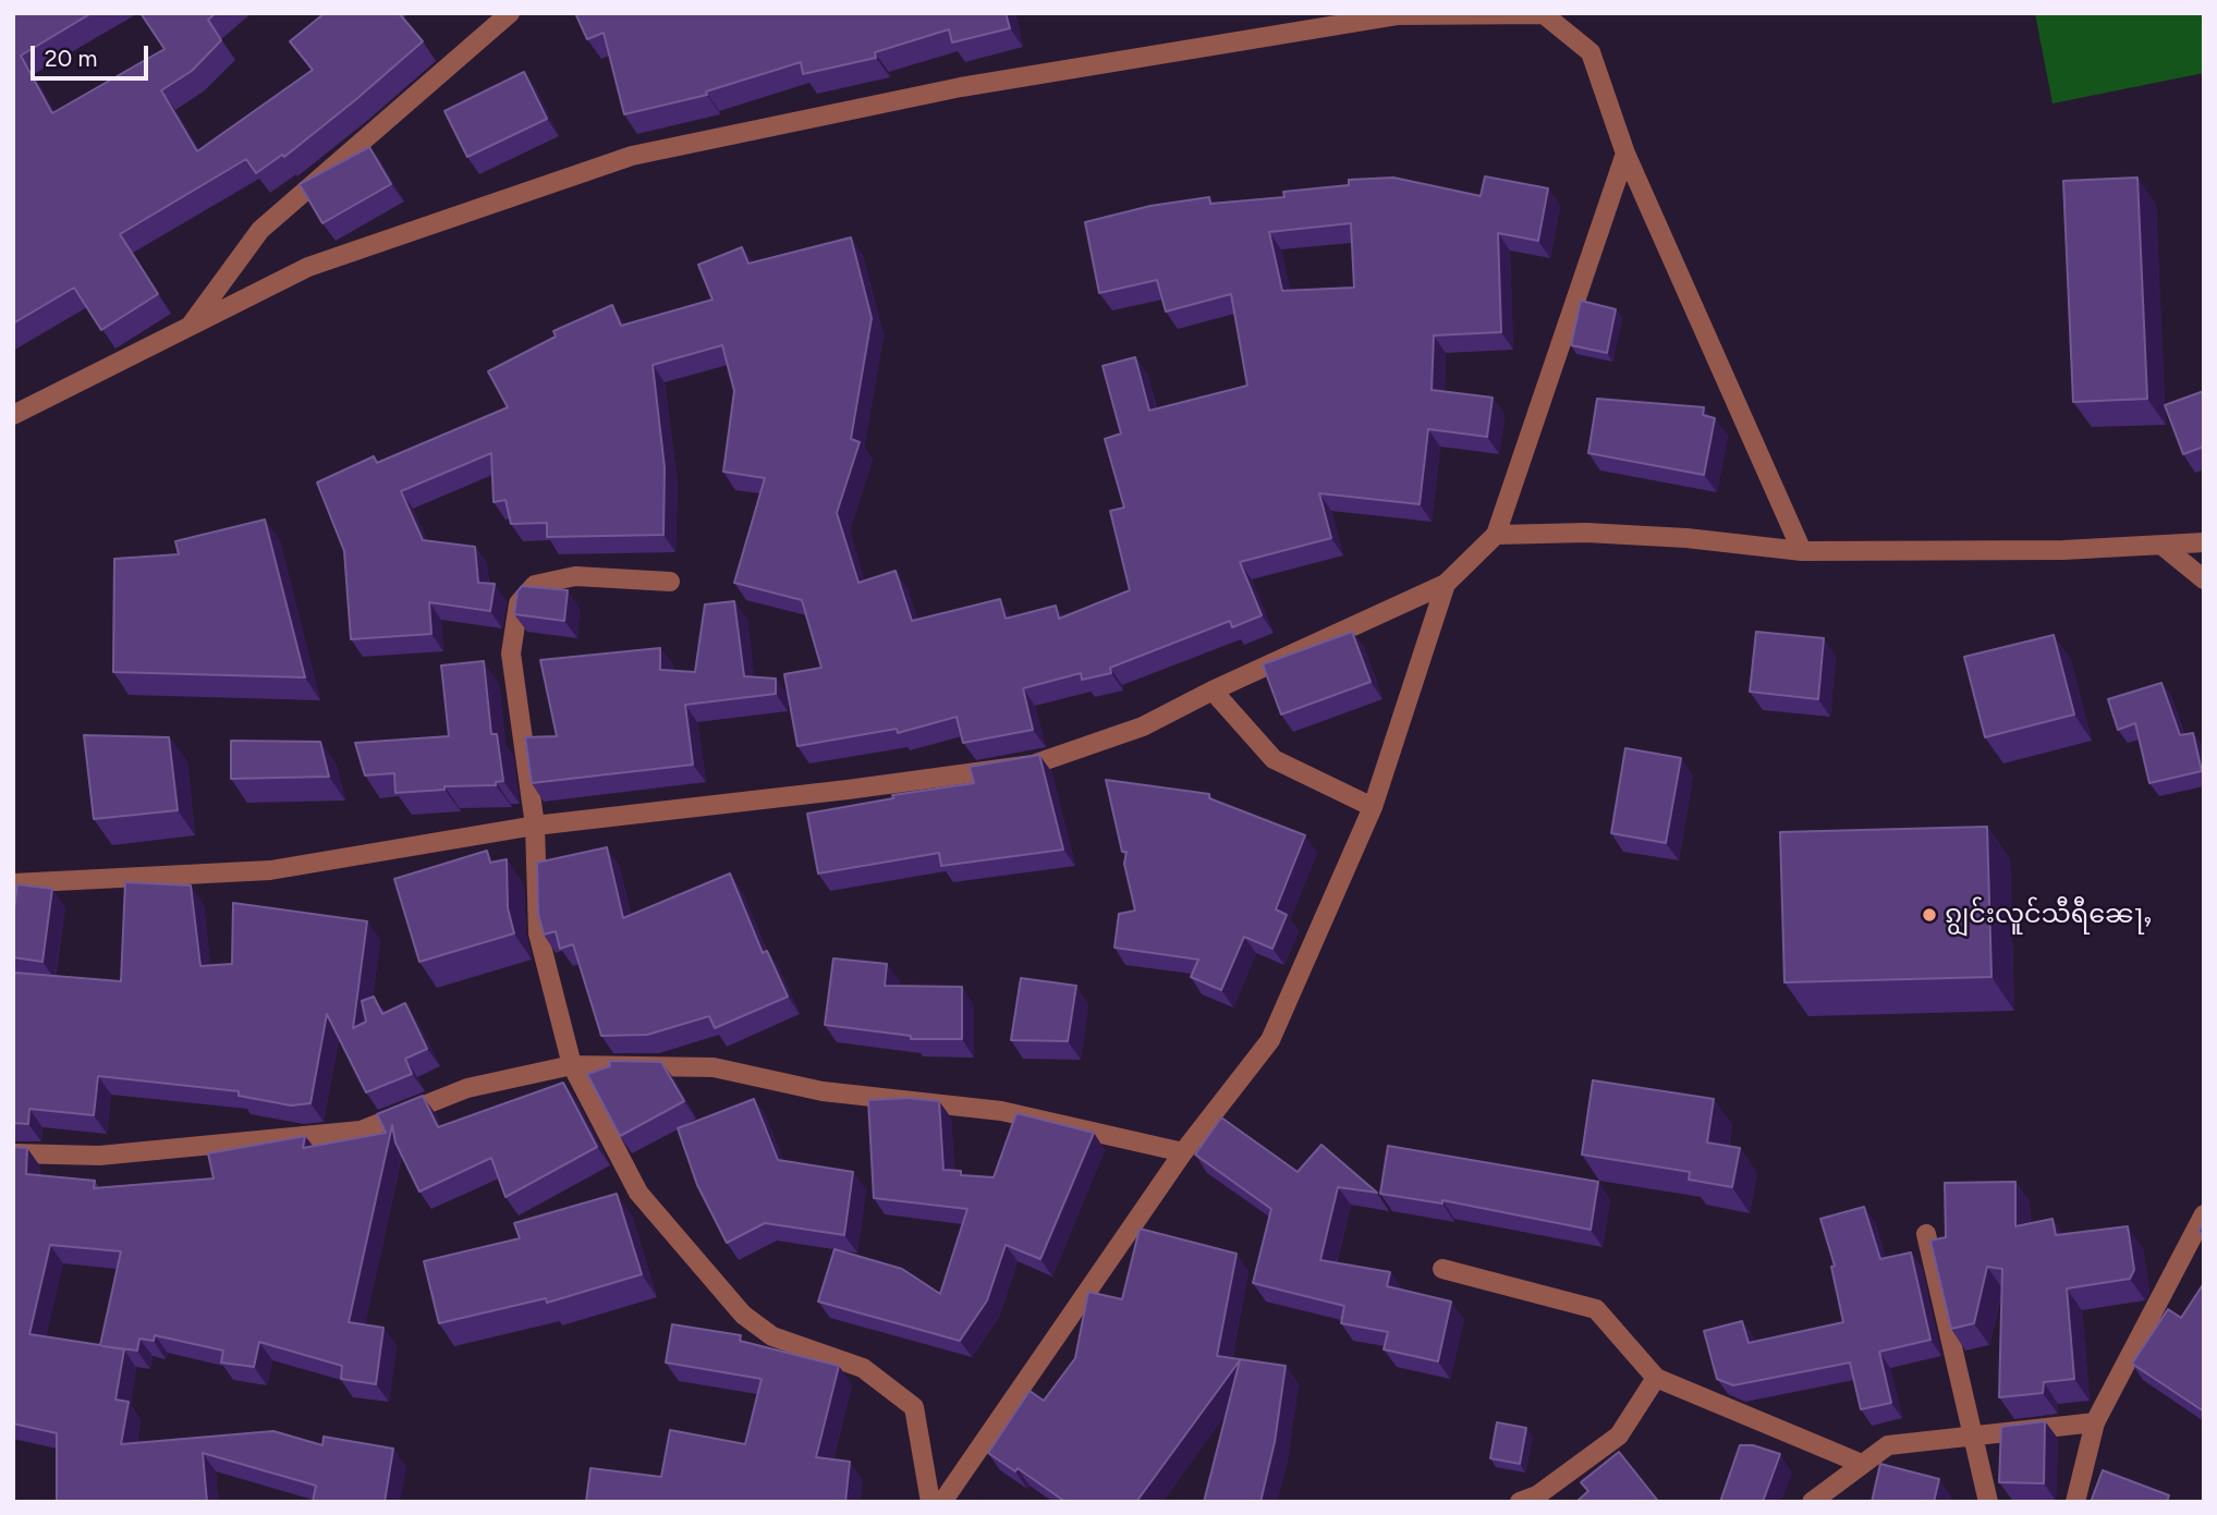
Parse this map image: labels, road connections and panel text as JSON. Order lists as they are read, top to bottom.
{
  "places": ["ၵျွင်းလူင်သီရီၼေႃႇ"],
  "scale_bar": "20 m"
}
